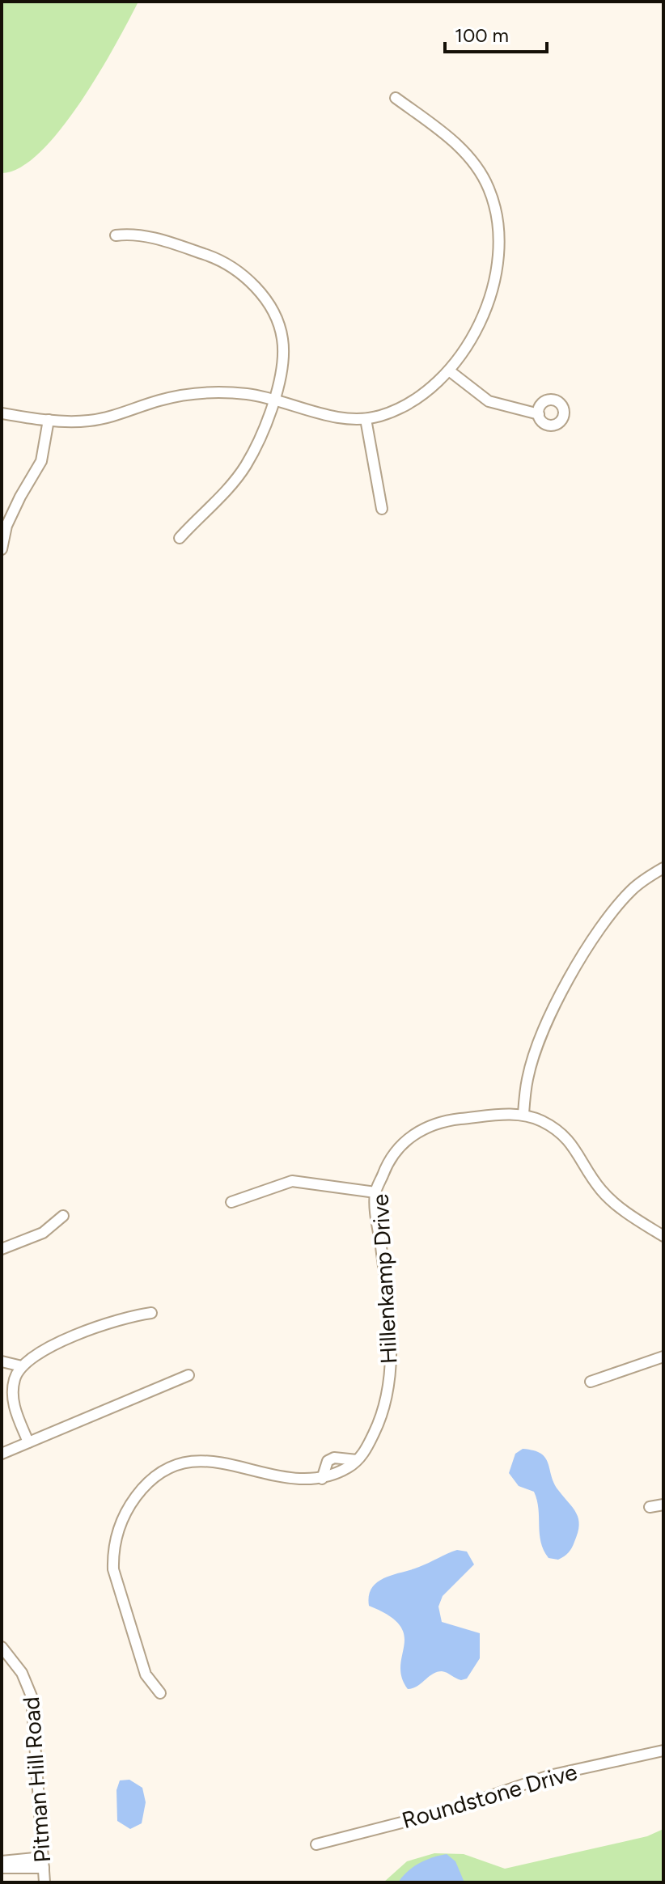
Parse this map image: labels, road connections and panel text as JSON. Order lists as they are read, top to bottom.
{
  "streets": {
    "street": ["Hillenkamp Drive", "Pitman Hill Road", "Roundstone Drive"]
  },
  "scale_bar": "100 m"
}
